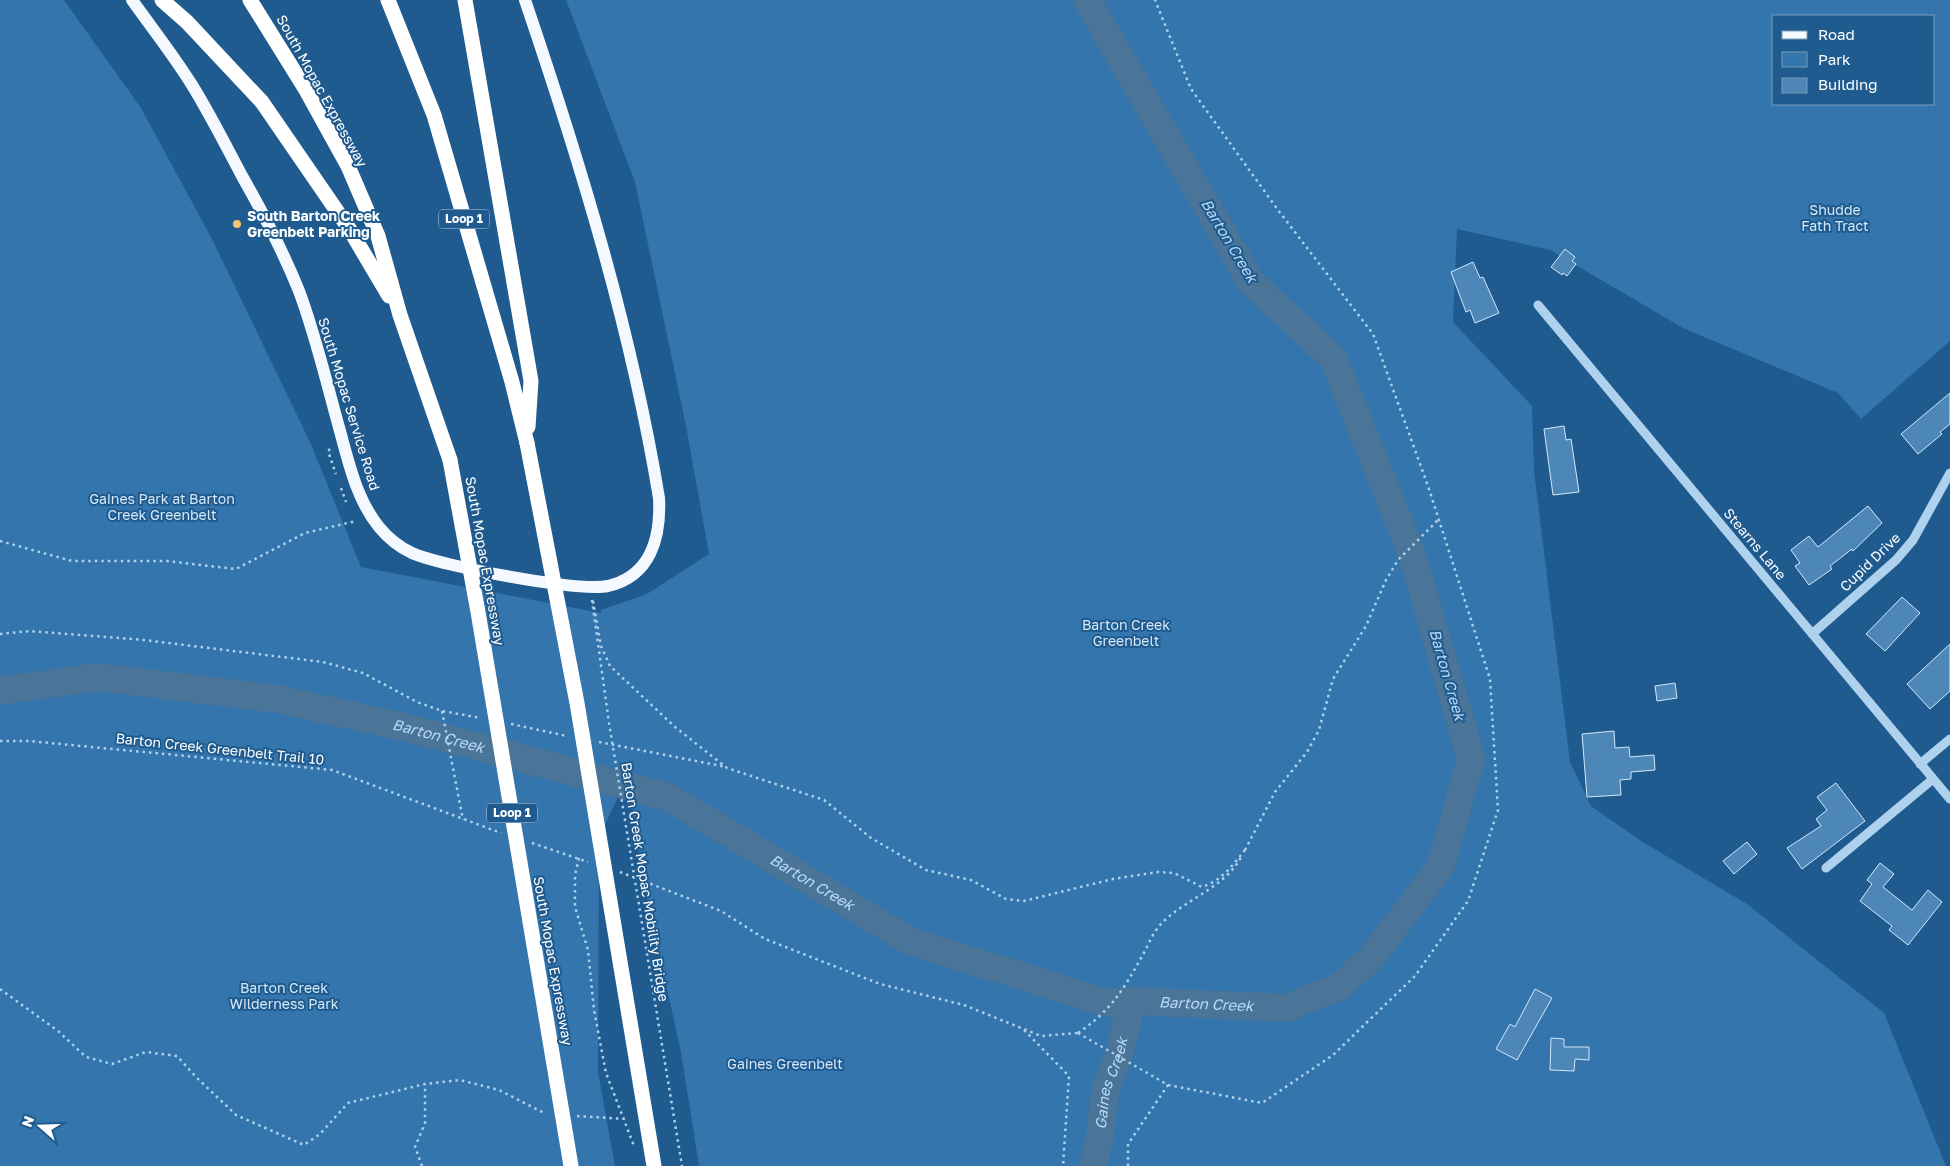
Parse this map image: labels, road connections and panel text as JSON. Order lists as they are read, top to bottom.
{
  "streets": {
    "highway": ["South Mopac Expressway", "Loop 1"],
    "main road": ["South Mopac Service Road"],
    "street": ["Stearns Lane", "Cupid Drive"],
    "path": ["Barton Creek Greenbelt Trail 10", "Barton Creek Mopac Mobility Bridge"]
  },
  "crossings": [
    ["Stearns Lane", "Cupid Drive"]
  ],
  "water": ["Barton Creek", "Gaines Creek"],
  "parks": [
    "Shudde Fath Tract",
    "Gaines Park at Barton Creek Greenbelt",
    "Barton Creek Greenbelt",
    "Barton Creek Wilderness Park",
    "Gaines Greenbelt"
  ],
  "places": ["South Barton Creek Greenbelt Parking"],
  "legend": ["Road", "Park", "Building"],
  "north": "left"
}
